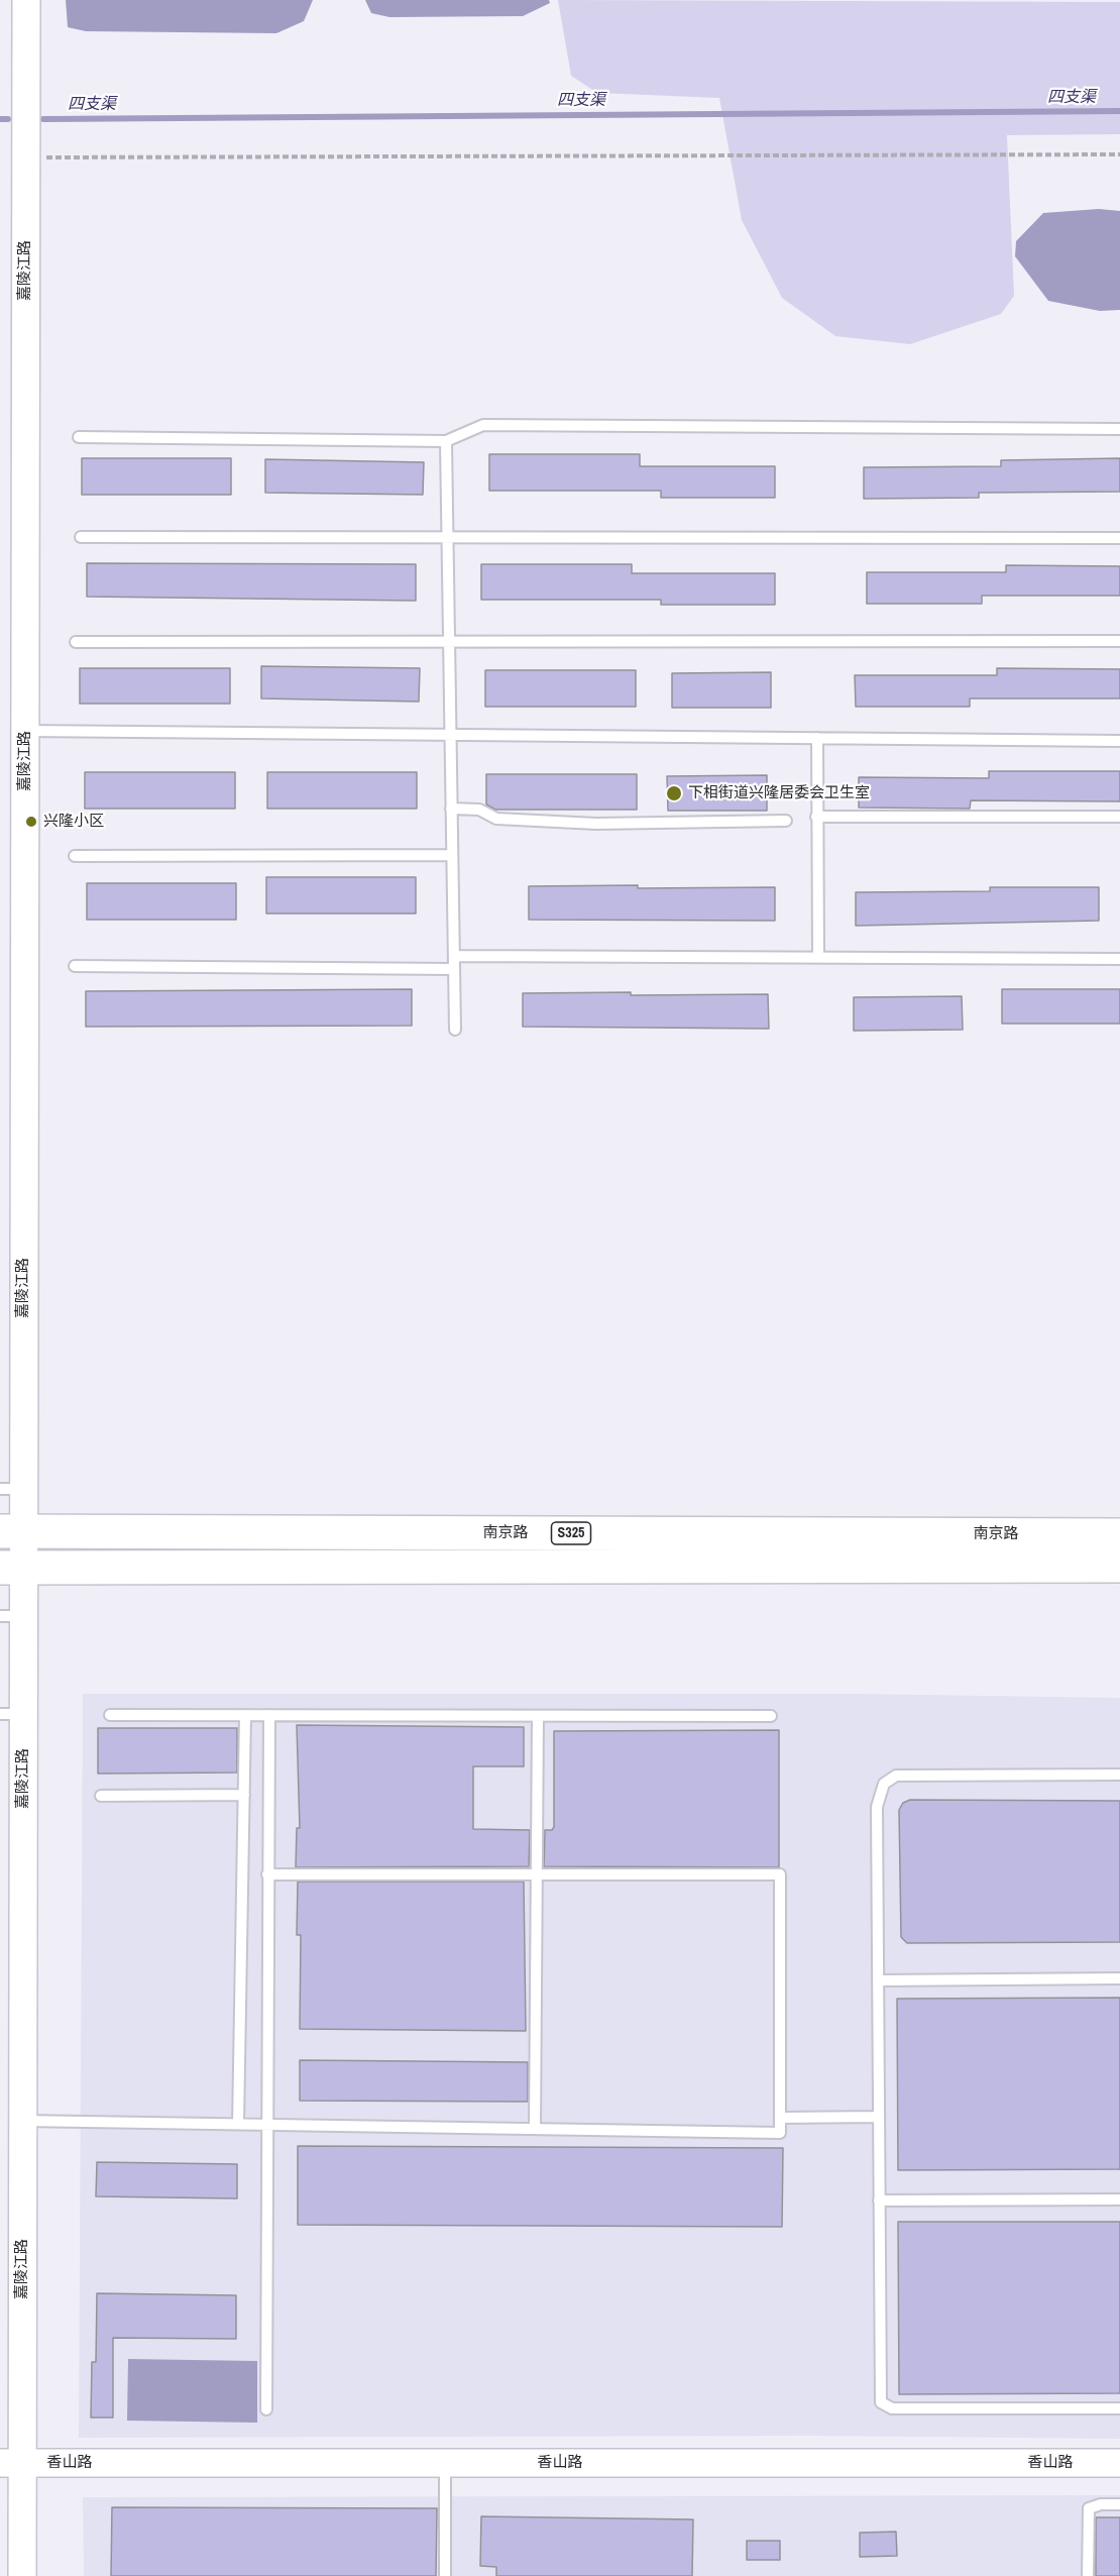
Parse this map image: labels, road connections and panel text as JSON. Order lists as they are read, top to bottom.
{
  "streets": {
    "main road": ["南京路", "S325"],
    "street": ["嘉陵江路", "香山路"]
  },
  "crossings": [
    ["嘉陵江路", "南京路"],
    ["嘉陵江路", "香山路"]
  ],
  "water": ["四支渠"],
  "places": ["下相街道兴隆居委会卫生室", "兴隆小区"]
}
